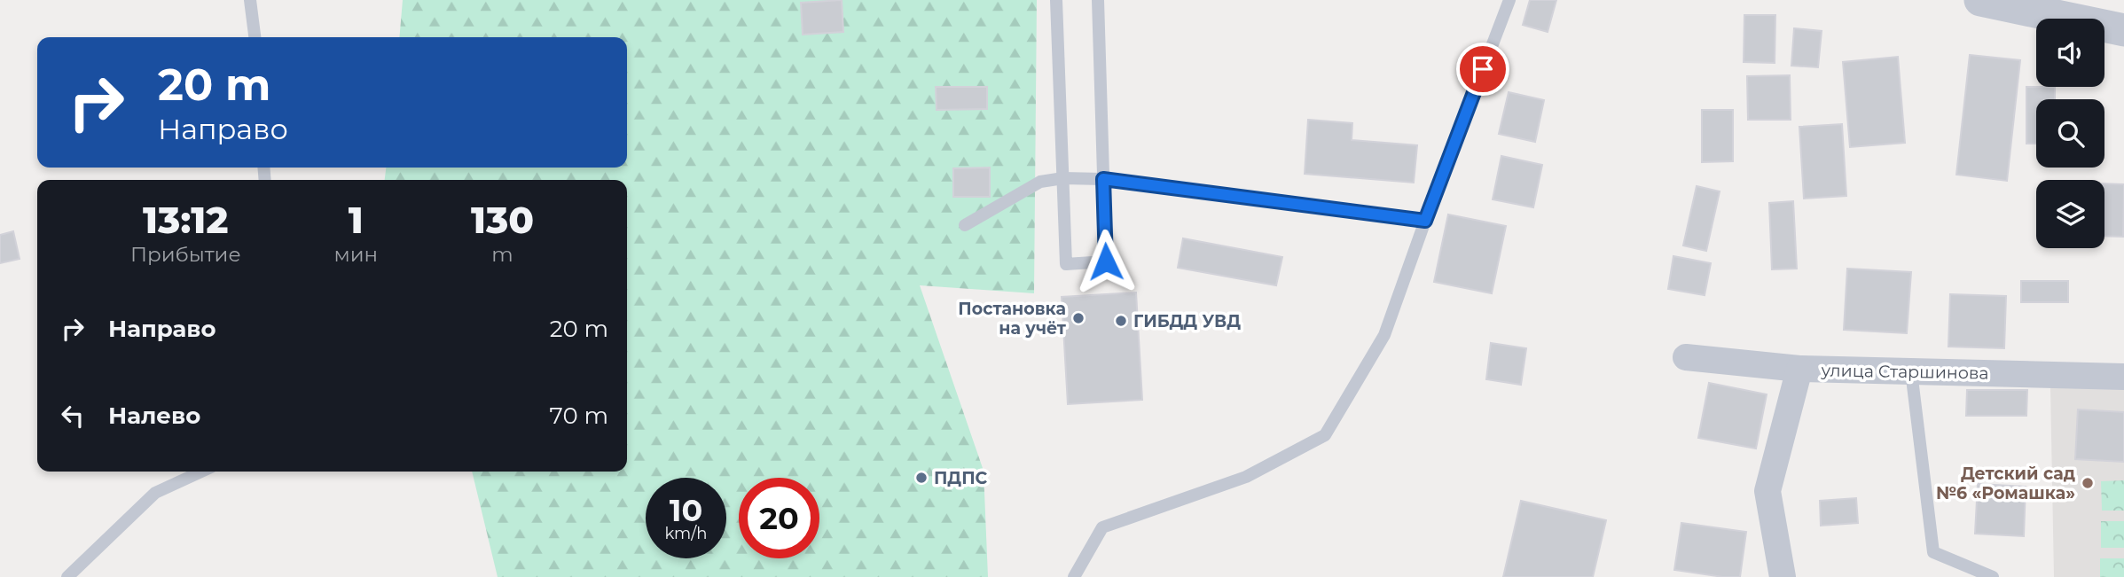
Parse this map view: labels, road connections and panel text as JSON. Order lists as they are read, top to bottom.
{
  "streets": {
    "street": ["улица Старшинова"]
  },
  "places": [
    "Постановка на учёт",
    "ГИБДД УВД",
    "ПДПС",
    "Детский сад №6 «Ромашка»"
  ],
  "page": {
    "turn": ["20 m", "Направо"],
    "eta": [
      "13:12",
      "Прибытие",
      "1",
      "мин",
      "130",
      "m"
    ],
    "list": [
      {
        "name": "Направо",
        "value": "20 m"
      },
      {
        "name": "Налево",
        "value": "70 m"
      }
    ],
    "speed": "10 km/h",
    "limit": "20"
  }
}
